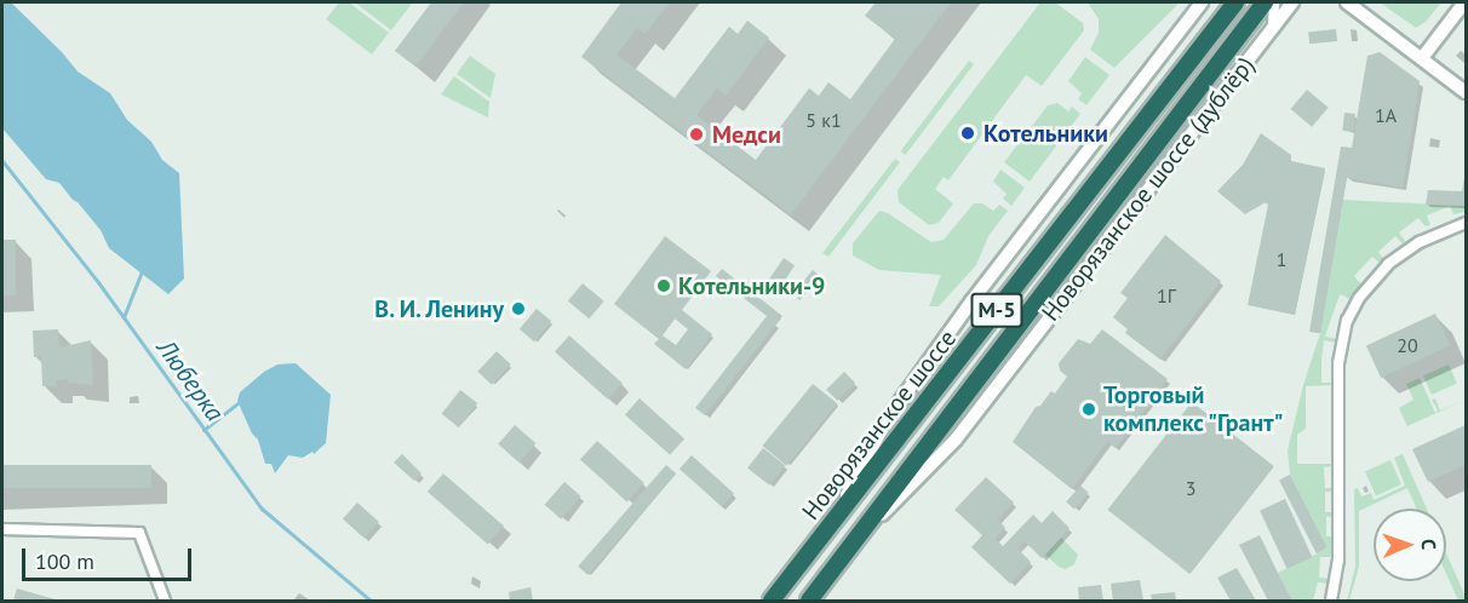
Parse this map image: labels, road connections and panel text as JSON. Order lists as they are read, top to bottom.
{
  "streets": {
    "highway": ["М-5", "Новорязанское шоссе"],
    "main road": ["Новорязанское шоссе (дублёр)"]
  },
  "crossings": [
    ["Новорязанское шоссе (дублёр)", "Новорязанское шоссе"]
  ],
  "water": ["Люберка"],
  "places": [
    "Котельники",
    "Медси",
    "Котельники-9",
    "В. И. Ленину",
    "Торговый комплекс \"Грант\""
  ],
  "house_numbers": [
    "1А",
    "5 к1",
    "1",
    "1Г",
    "20",
    "3"
  ],
  "scale_bar": "100 m",
  "north": "right"
}
